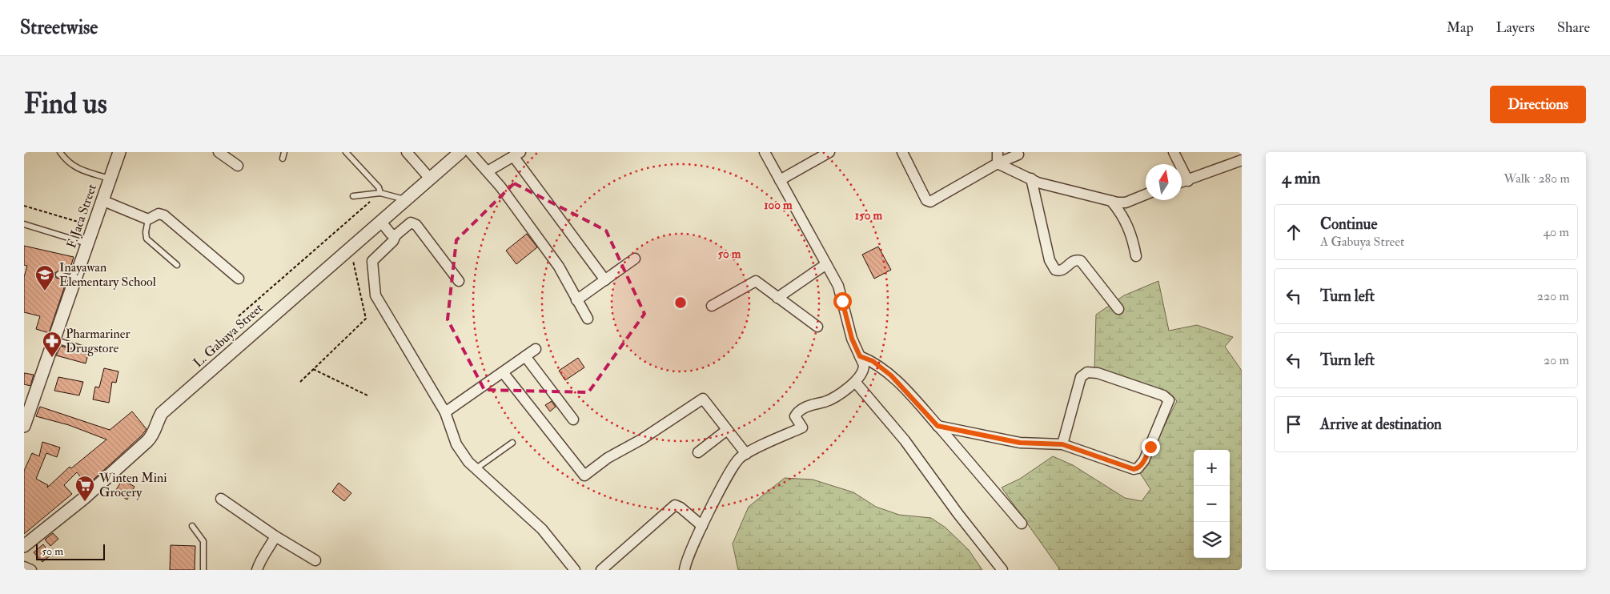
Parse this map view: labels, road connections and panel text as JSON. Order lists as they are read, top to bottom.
{
  "streets": {
    "street": ["F. Jaca Street", "L. Gabuya Street"]
  },
  "places": {
    "school or university": ["Inayawan Elementary School"],
    "pharmacy": ["Pharmariner Drugstore"],
    "supermarket": ["Winten Mini Grocery"]
  },
  "scale_bar": "50 m",
  "north": "top",
  "page": {
    "header": "Streetwise",
    "nav": ["Map", "Layers", "Share"],
    "buttons": "Directions",
    "title": "Find us",
    "heading": ["4 min", "Walk · 280 m"],
    "list": [
      ["Continue", "A Gabuya Street", "40 m"],
      ["Turn left", "220 m"],
      ["Turn left", "20 m"],
      "Arrive at destination"
    ],
    "map_buttons": ["+", "−"],
    "scale": "50 m"
  },
  "rings": ["100 m", "150 m", "50 m"]
}
